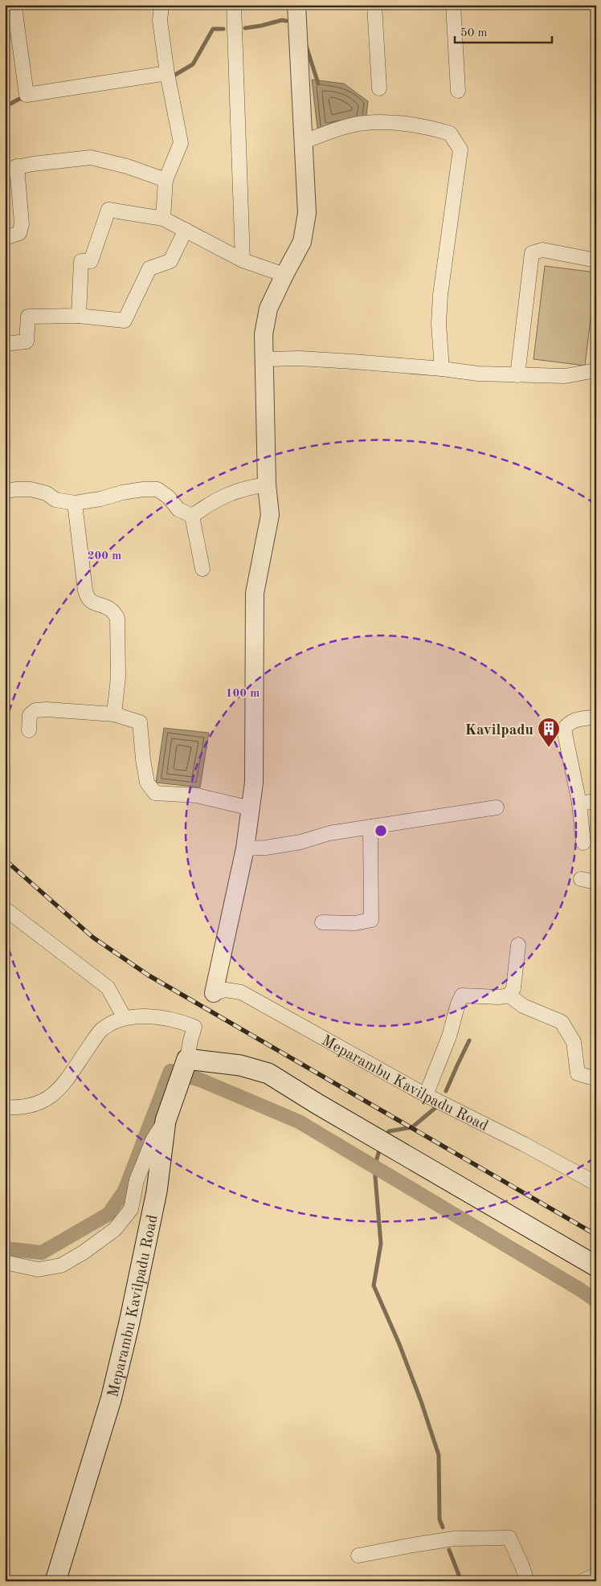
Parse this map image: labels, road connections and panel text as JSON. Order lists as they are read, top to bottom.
{
  "streets": {
    "main road": ["Meparambu Kavilpadu Road"]
  },
  "places": {
    "building": ["Kavilpadu"]
  },
  "scale_bar": "50 m",
  "rings": ["200 m", "100 m"]
}
